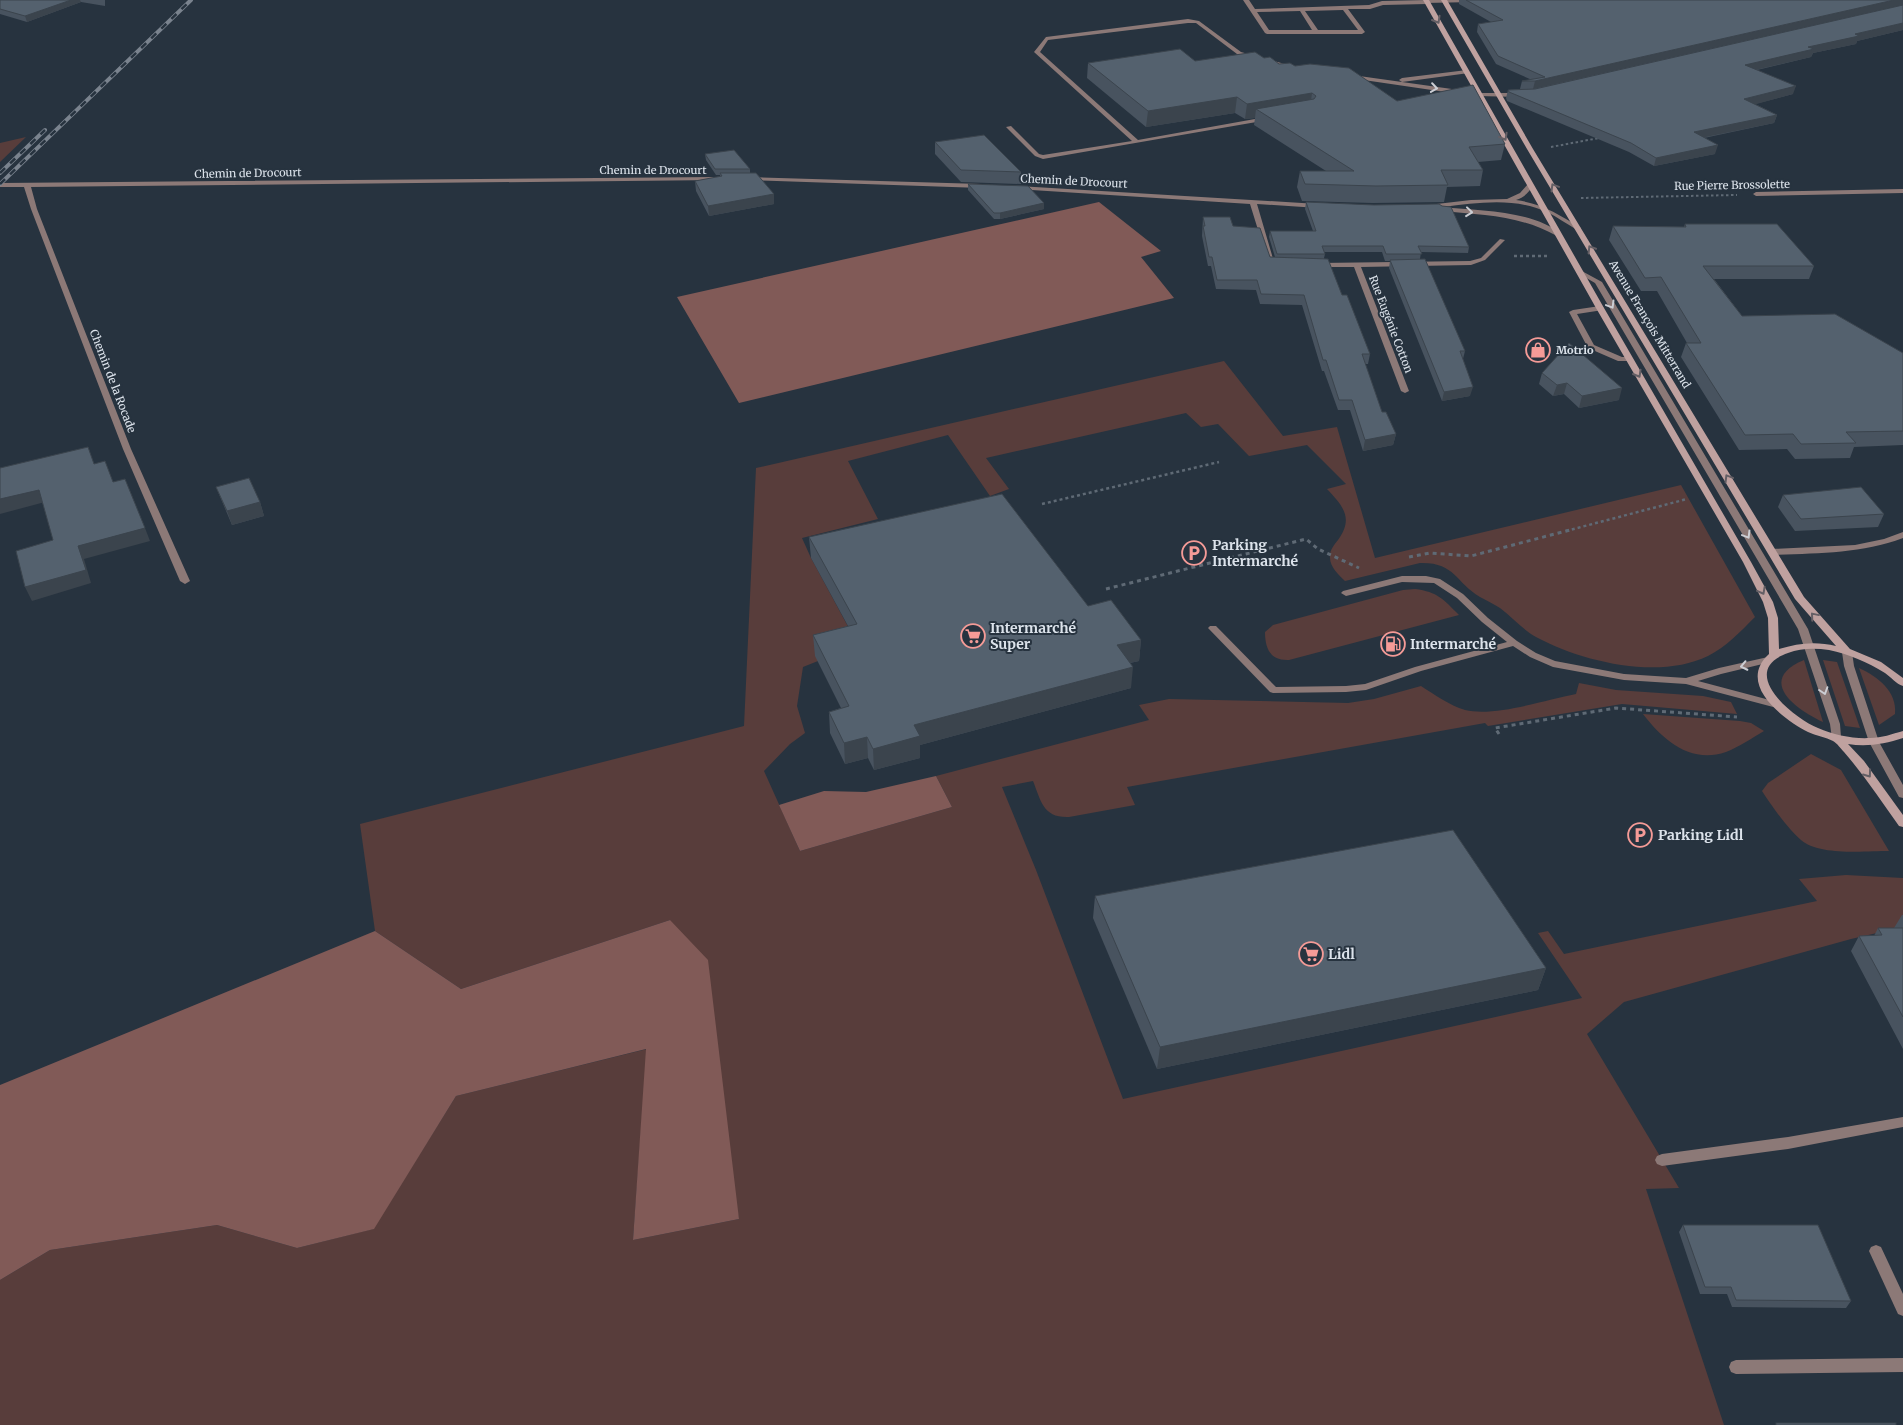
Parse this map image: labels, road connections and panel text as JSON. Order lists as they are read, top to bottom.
{
  "streets": {
    "main road": ["Avenue François Mitterrand"],
    "street": [
      "Chemin de Drocourt",
      "Rue Pierre Brossolette",
      "Rue Eugénie Cotton",
      "Chemin de la Rocade"
    ]
  },
  "crossings": [
    ["Chemin de Drocourt", "Chemin de la Rocade"],
    ["Rue Pierre Brossolette", "Avenue François Mitterrand"]
  ],
  "places": {
    "shop": ["Motrio"],
    "parking": ["Parking Intermarché", "Parking Lidl"],
    "supermarket": ["Intermarché Super", "Lidl"],
    "fuel station": ["Intermarché"]
  }
}
